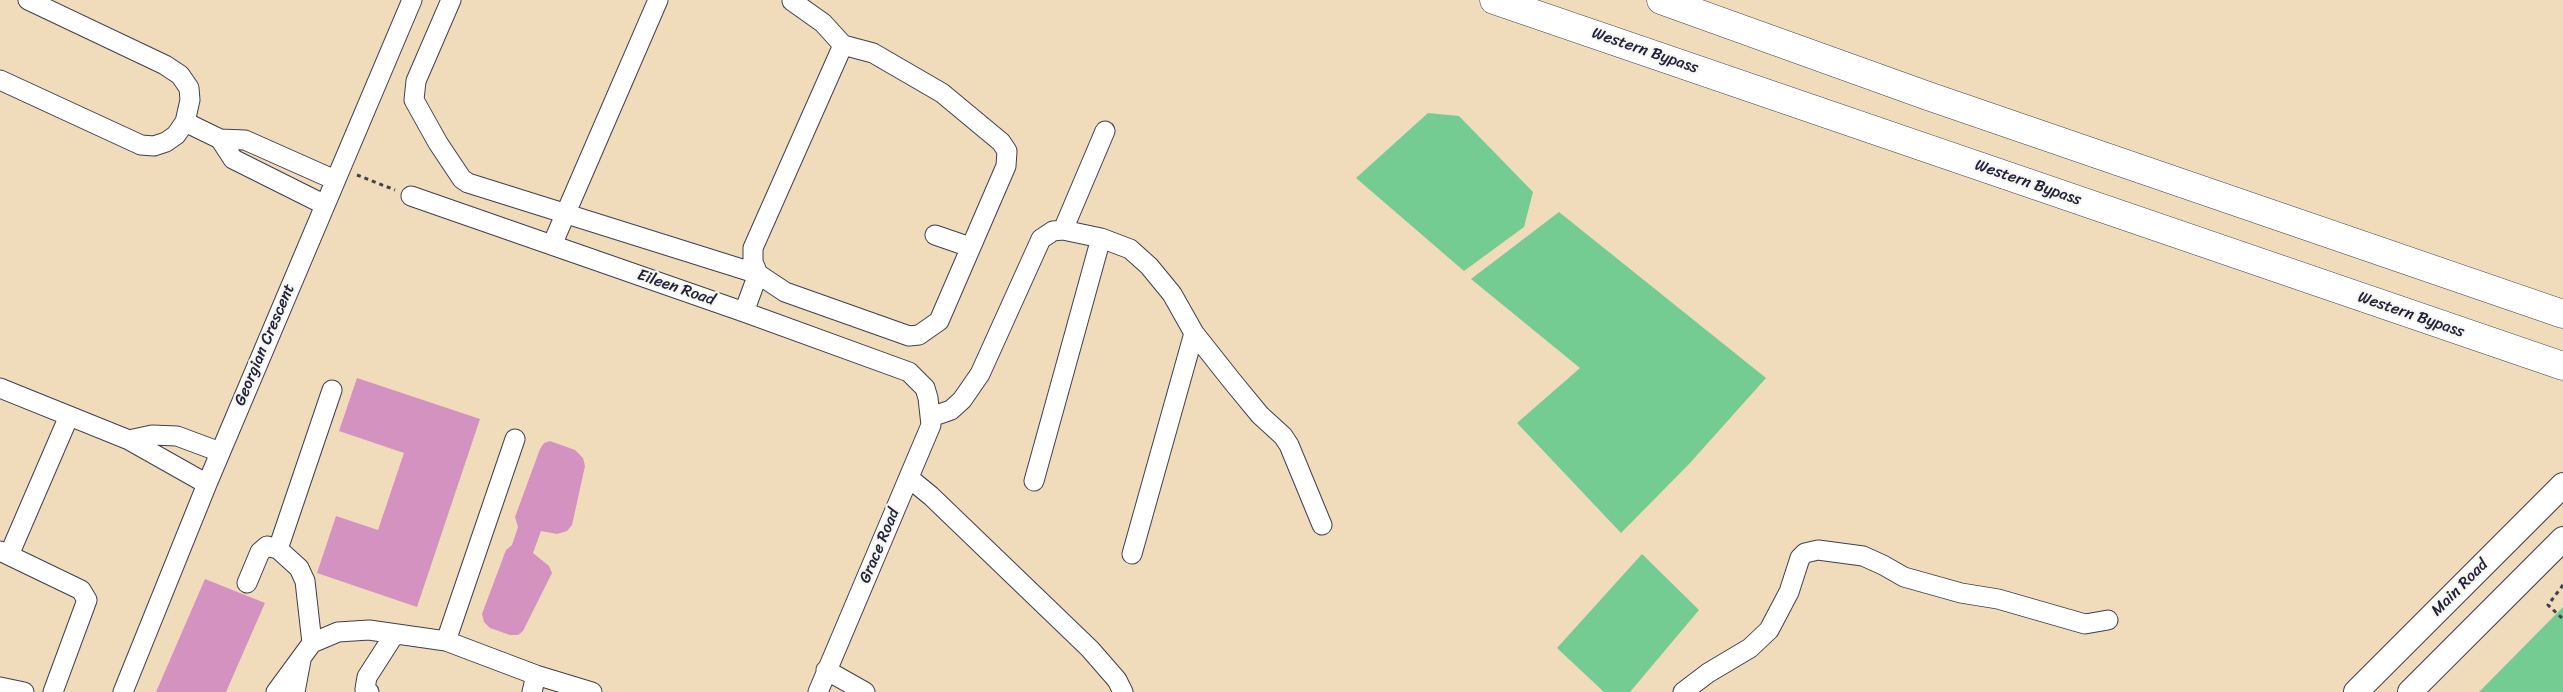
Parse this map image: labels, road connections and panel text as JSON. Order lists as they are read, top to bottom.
{
  "streets": {
    "highway": ["Western Bypass"],
    "main road": ["Main Road"],
    "street": ["Eileen Road", "Georgian Crescent", "Grace Road"]
  },
  "crossings": [
    ["Eileen Road", "Grace Road"]
  ]
}
